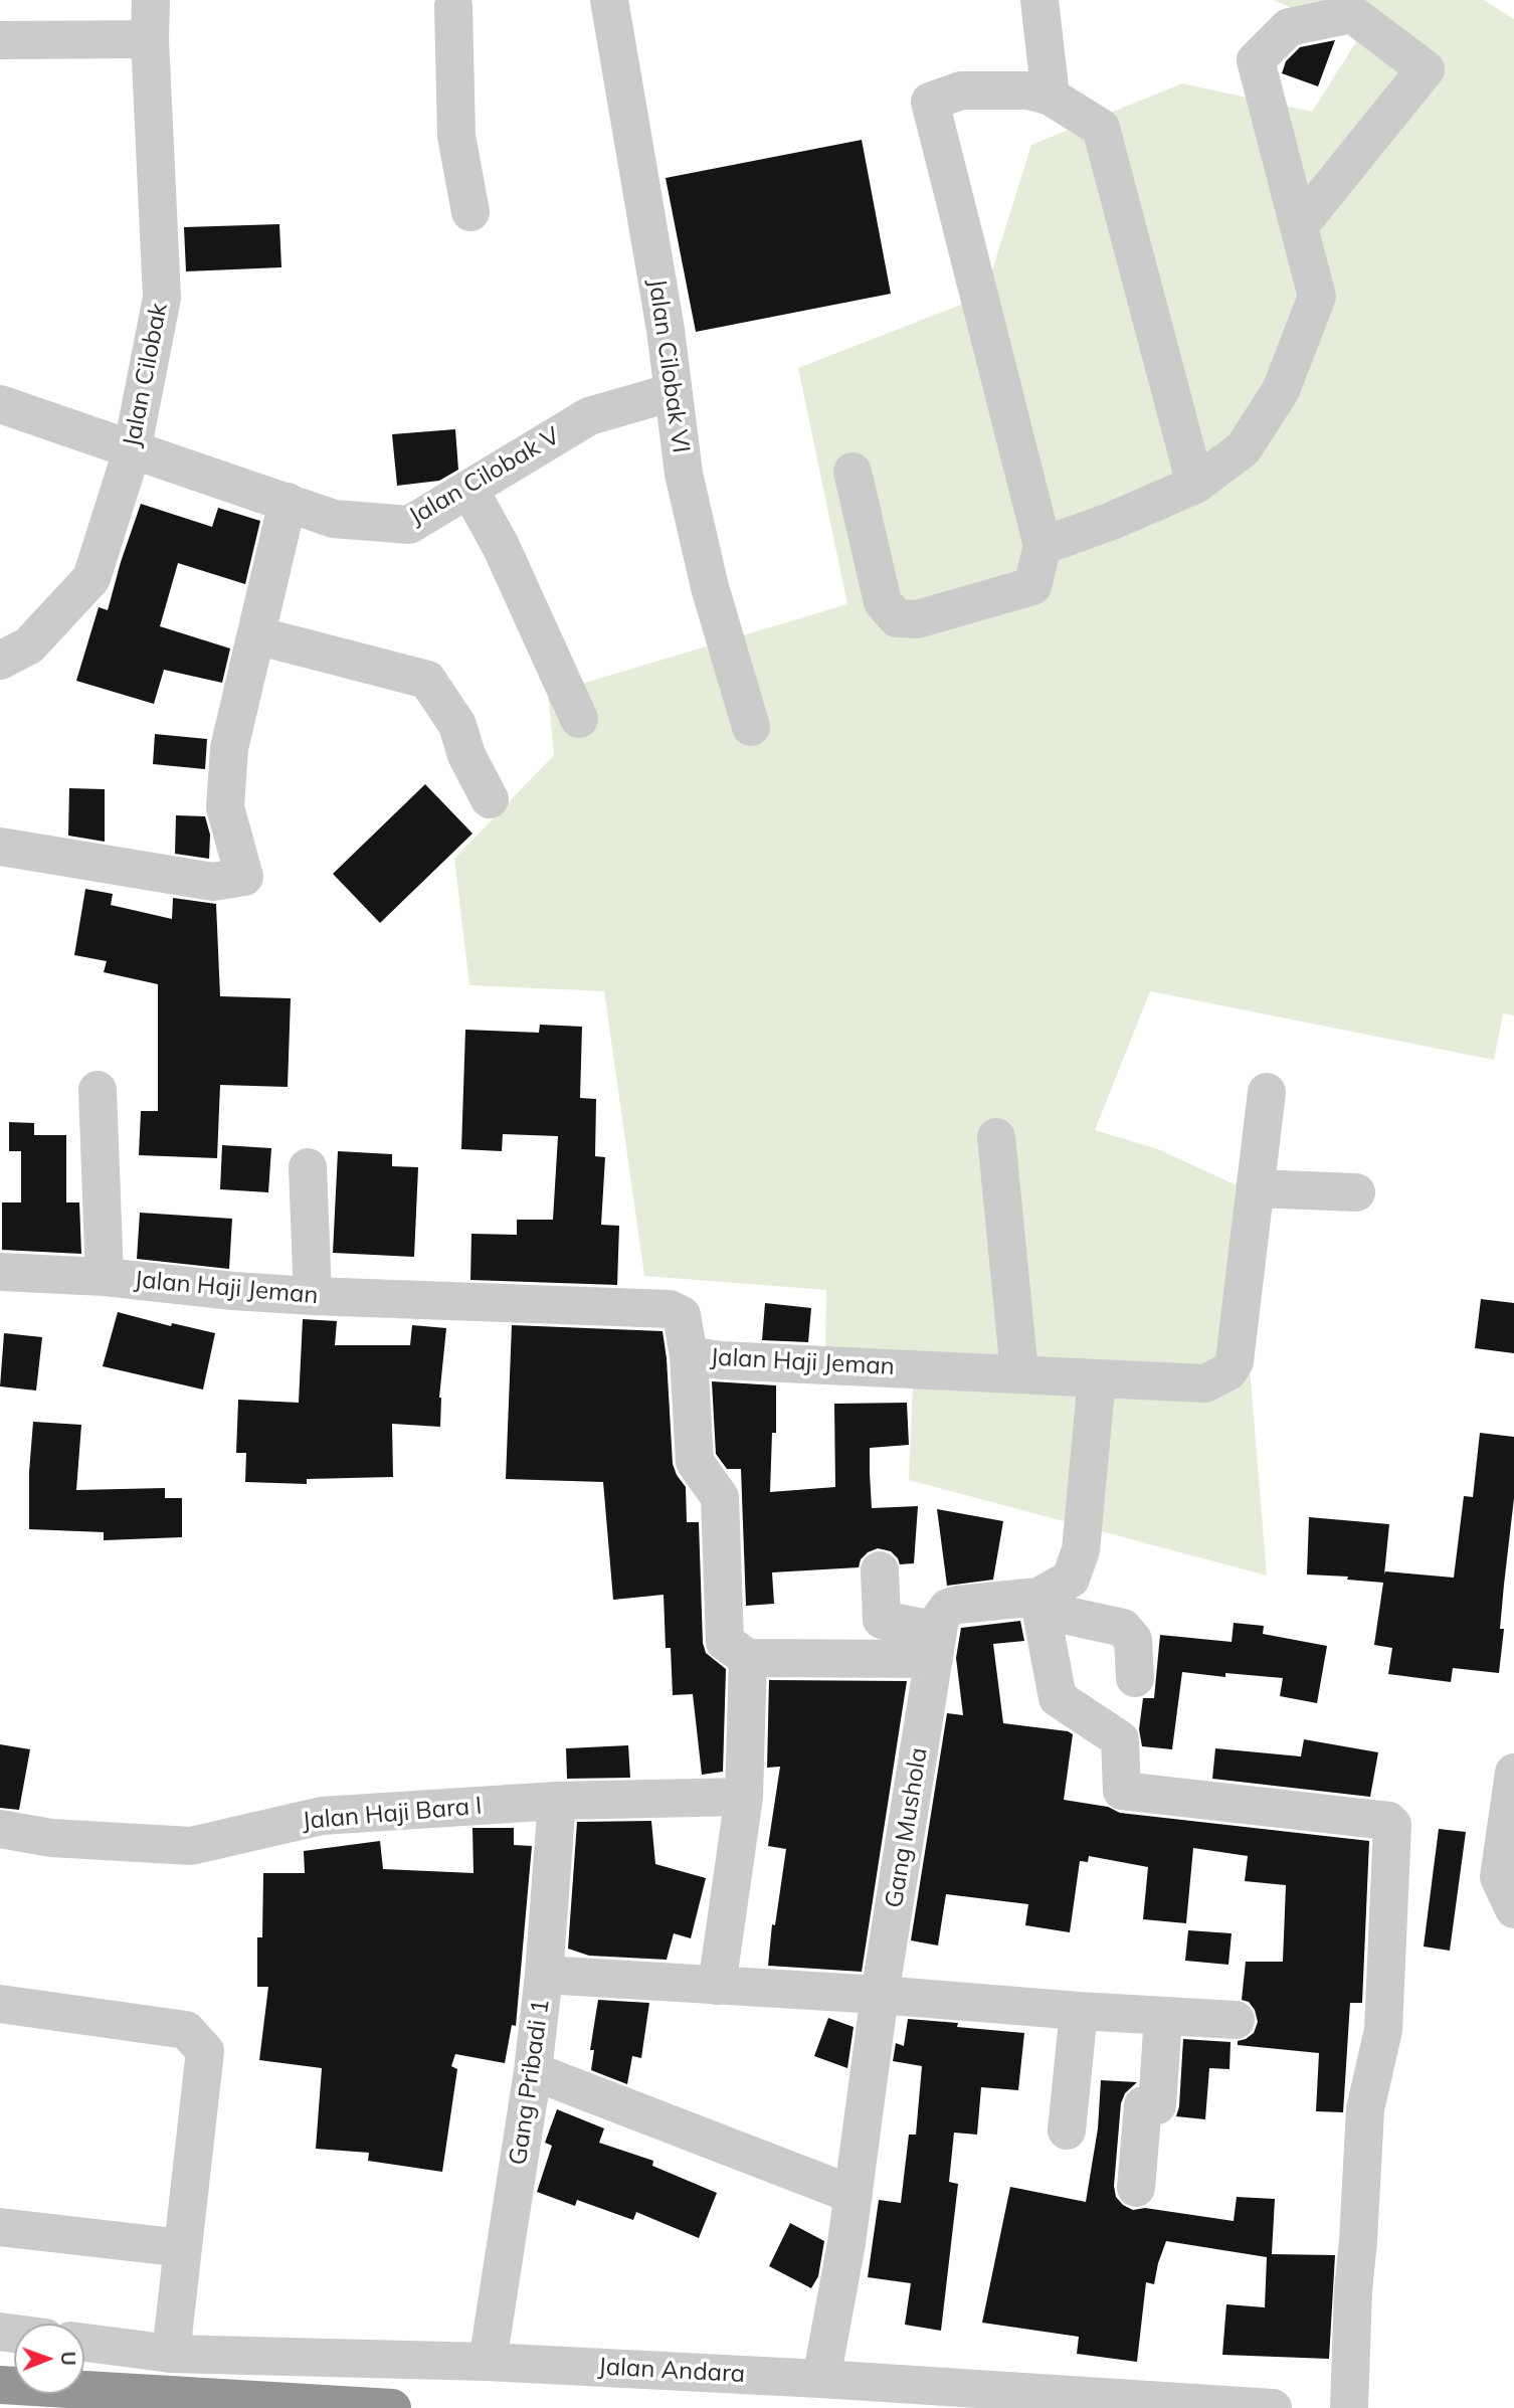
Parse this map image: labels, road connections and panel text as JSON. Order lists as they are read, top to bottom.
{
  "streets": {
    "street": [
      "Jalan Cilobak VI",
      "Jalan Cilobak",
      "Jalan Cilobak V",
      "Jalan Haji Jeman",
      "Jalan Haji Bara I",
      "Gang Mushola",
      "Gang Pribadi 1",
      "Jalan Andara"
    ]
  },
  "crossings": [
    ["Jalan Cilobak VI", "Jalan Cilobak V"],
    ["Jalan Cilobak", "Jalan Cilobak V"],
    ["Jalan Haji Bara I", "Gang Pribadi 1"],
    ["Gang Mushola", "Jalan Andara"],
    ["Gang Pribadi 1", "Jalan Andara"]
  ],
  "north": "right"
}
